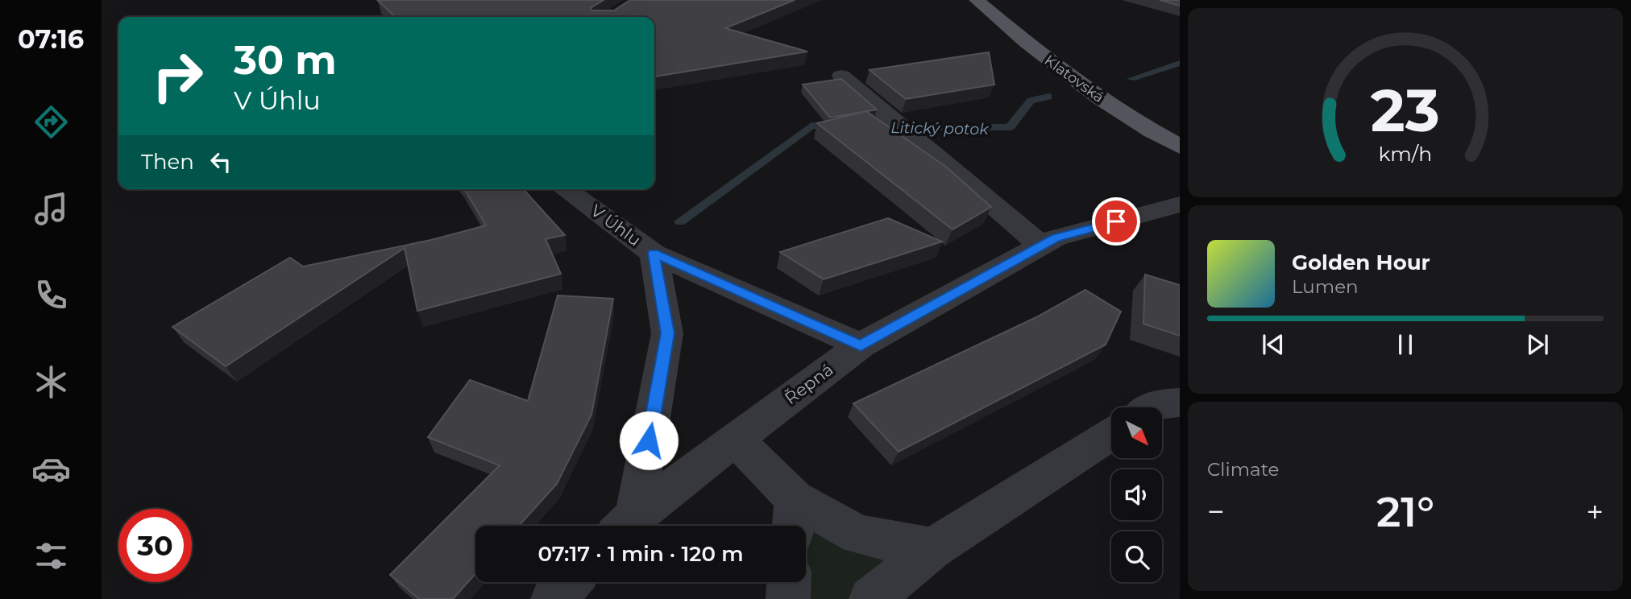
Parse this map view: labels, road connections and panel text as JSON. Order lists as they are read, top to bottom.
{
  "streets": {
    "main road": ["Klatovská"],
    "street": ["V Úhlu", "Řepná"]
  },
  "crossings": [
    ["V Úhlu", "Řepná"]
  ],
  "water": ["Litický potok"],
  "north": "bottom right",
  "page": {
    "tabs": "07:16",
    "turn": ["30 m", "V Úhlu"],
    "then": "Then",
    "song": ["Golden Hour", "Lumen"],
    "tile": "Climate",
    "heat": ["−", "21°", "+"],
    "limit": "30",
    "trip": "07:17 · 1 min · 120 m",
    "gauge": ["23", "km/h"]
  }
}
